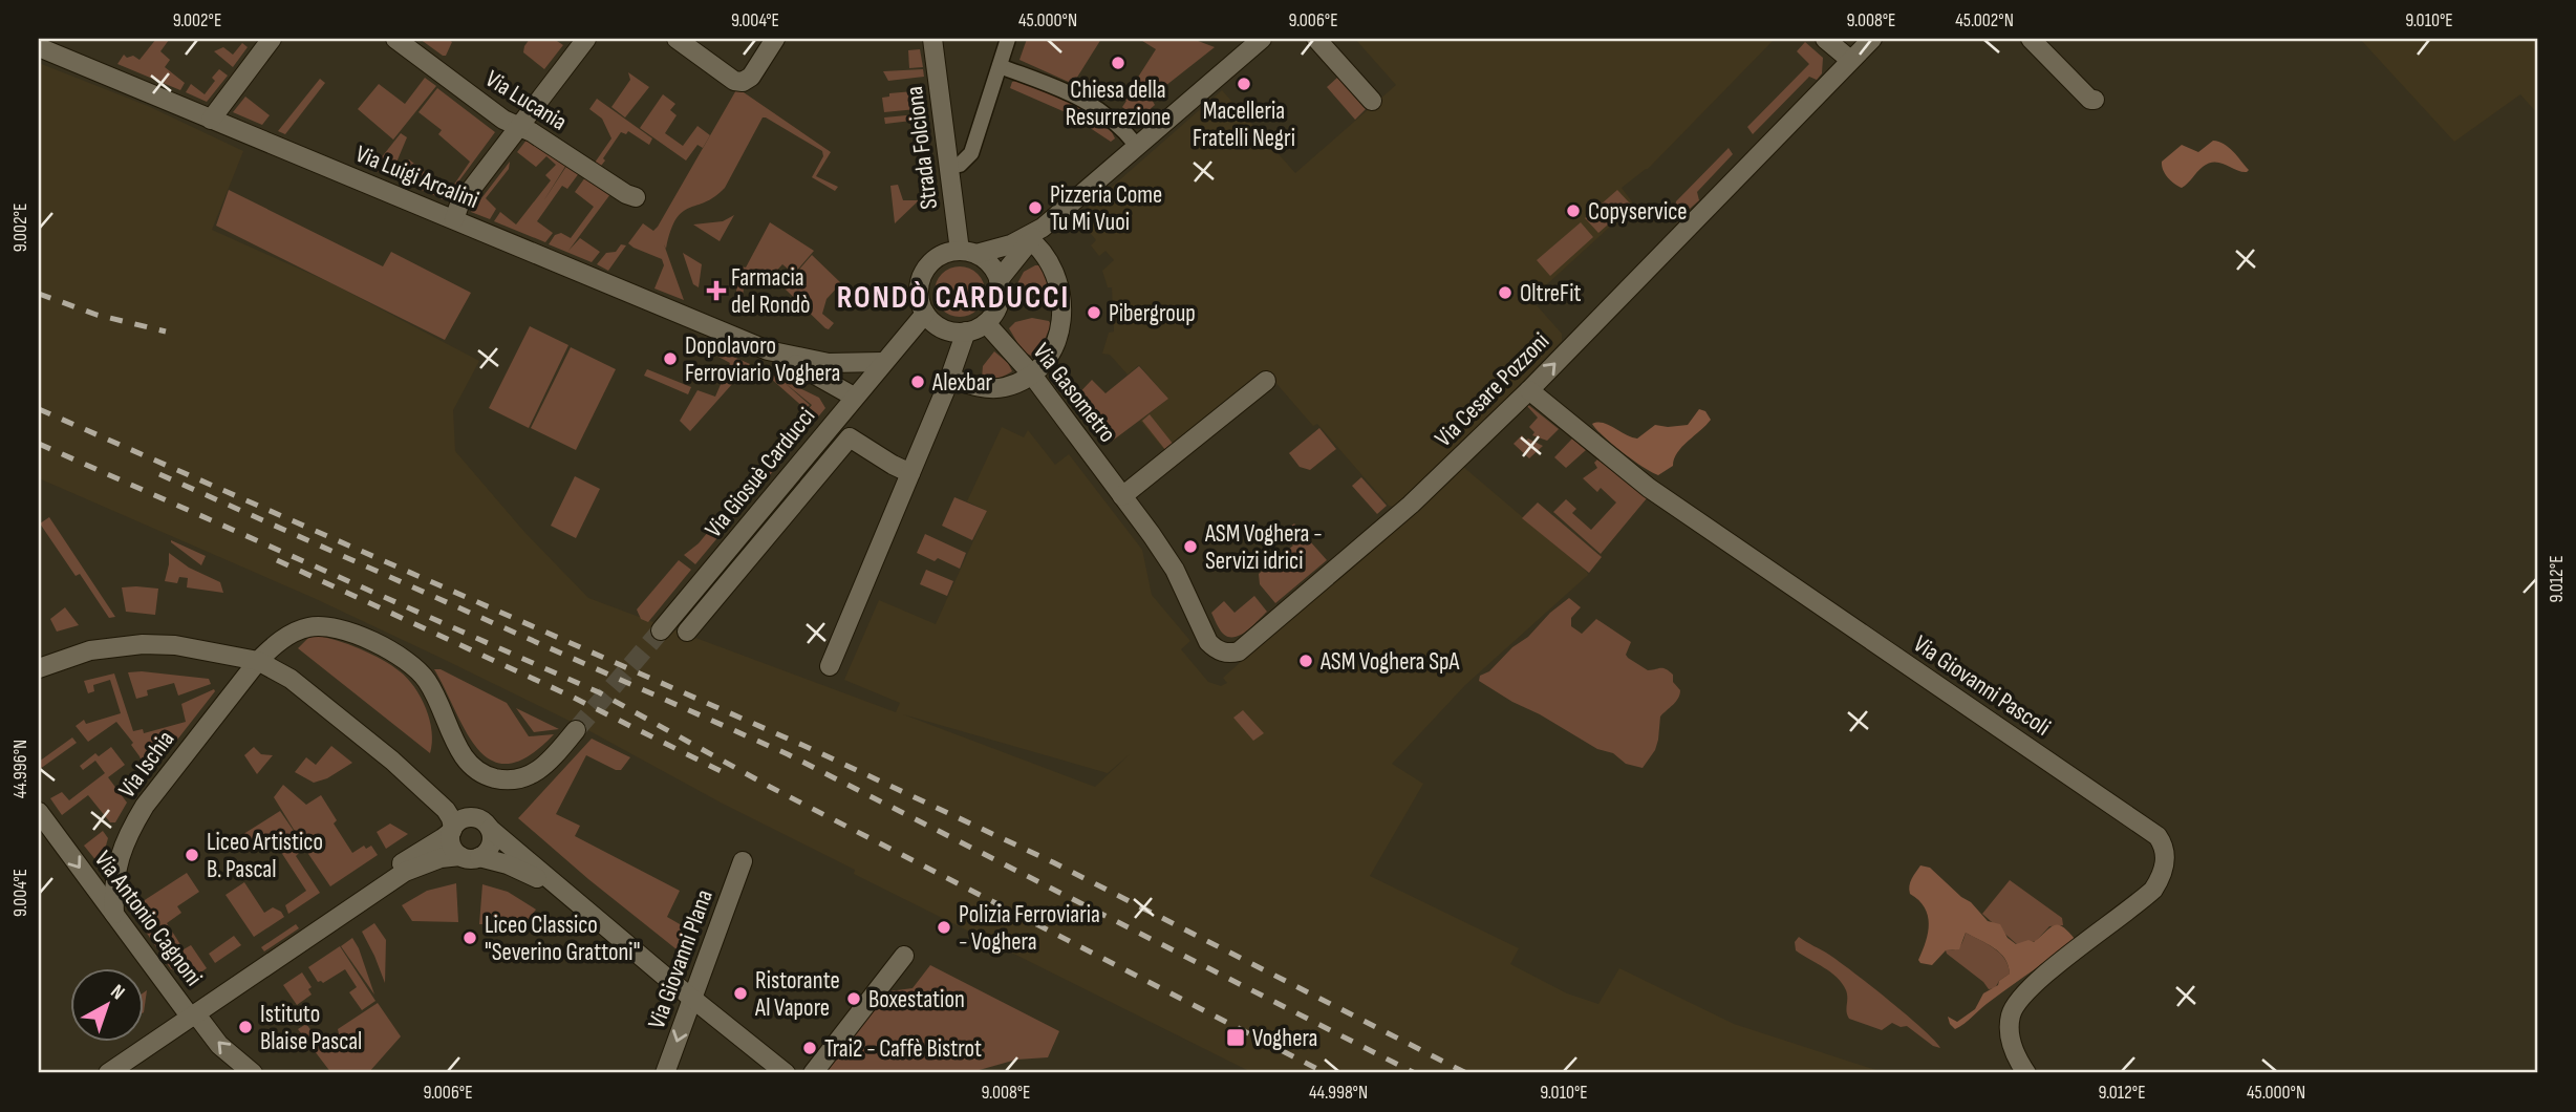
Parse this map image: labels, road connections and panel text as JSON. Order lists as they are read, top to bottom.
{
  "streets": {
    "street": [
      "Via Lucania",
      "Strada Folciona",
      "Via Luigi Arcalini",
      "Via Cesare Pozzoni",
      "Via Gasometro",
      "Via Giosuè Carducci",
      "Via Giovanni Pascoli",
      "Via Ischia",
      "Via Antonio Cagnoni",
      "Via Giovanni Plana"
    ]
  },
  "crossings": [
    ["Strada Folciona", "Via Gasometro"],
    ["Strada Folciona", "Via Giosuè Carducci"],
    ["Via Luigi Arcalini", "Via Giosuè Carducci"],
    ["Via Cesare Pozzoni", "Via Gasometro"],
    ["Via Cesare Pozzoni", "Via Giovanni Pascoli"],
    ["Via Gasometro", "Via Giosuè Carducci"],
    ["Via Ischia", "Via Antonio Cagnoni"]
  ],
  "one_way": ["Via Cesare Pozzoni"],
  "districts": ["RONDÒ CARDUCCI"],
  "places": {
    "other": [
      "Chiesa della Resurrezione",
      "Macelleria Fratelli Negri",
      "Pizzeria Come Tu Mi Vuoi",
      "Copyservice",
      "OltreFit",
      "Pibergroup",
      "Dopolavoro Ferroviario Voghera",
      "Alexbar",
      "ASM Voghera - Servizi idrici",
      "ASM Voghera SpA",
      "Liceo Artistico B. Pascal",
      "Polizia Ferroviaria - Voghera",
      "Liceo Classico \"Severino Grattoni\"",
      "Ristorante Al Vapore",
      "Boxestation",
      "Istituto Blaise Pascal",
      "Trai2 - Caffè Bistrot"
    ],
    "health": ["Farmacia del Rondò"],
    "transit": ["Voghera"]
  },
  "north": "top right",
  "coordinates": [
    "9.002°E",
    "9.004°E",
    "45.000°N",
    "9.006°E",
    "9.008°E",
    "45.002°N",
    "9.010°E",
    "9.012°E",
    "44.996°N",
    "44.998°N"
  ]
}
